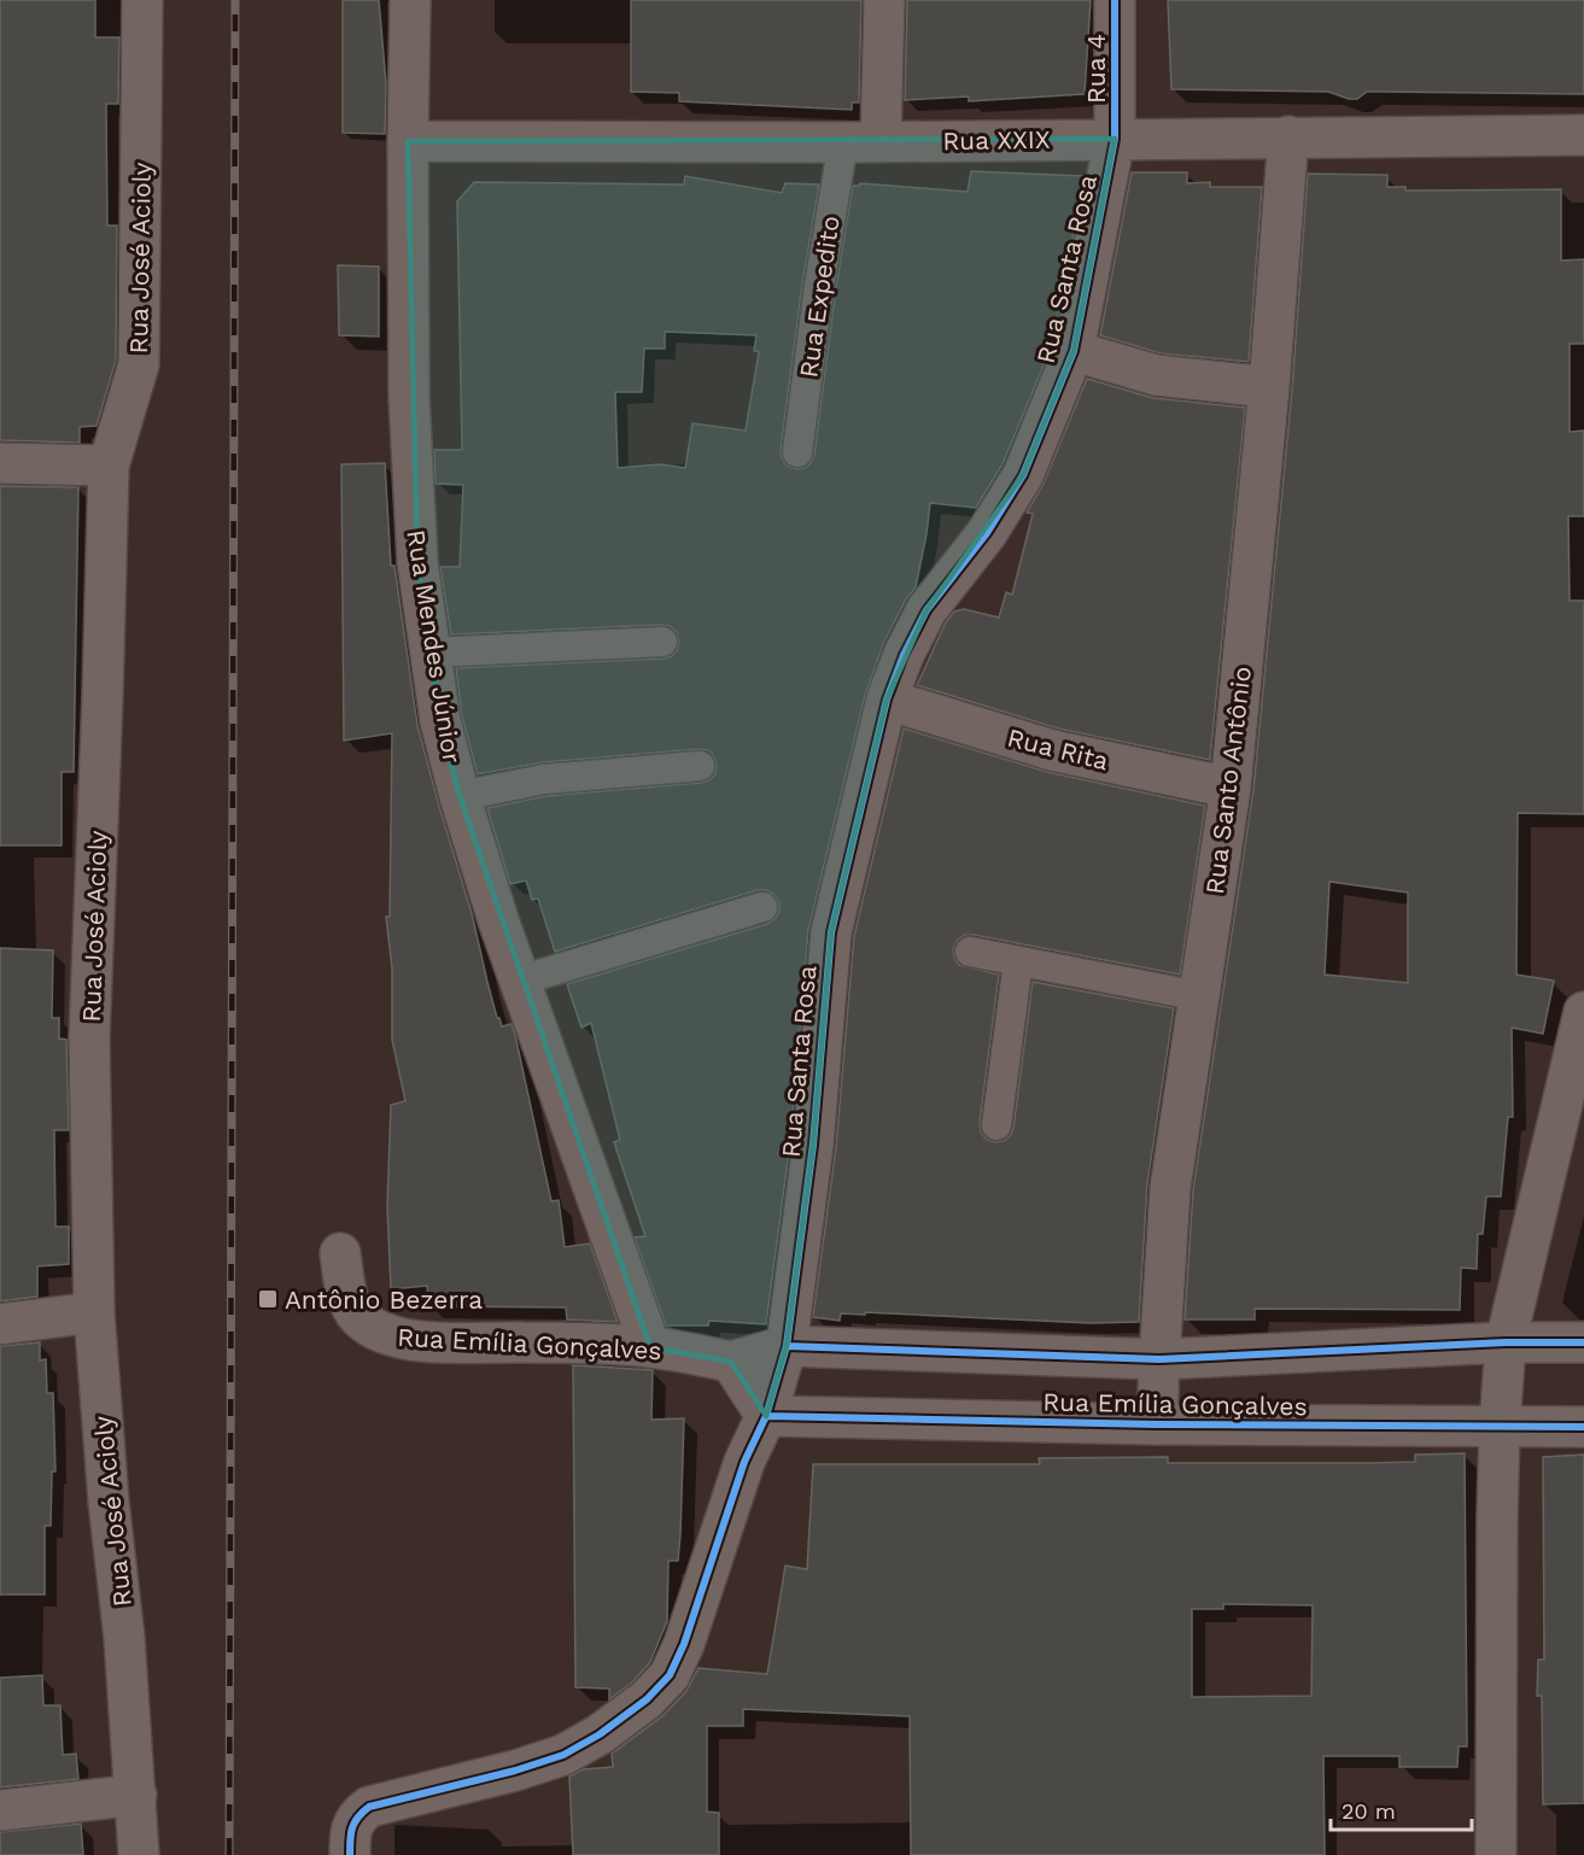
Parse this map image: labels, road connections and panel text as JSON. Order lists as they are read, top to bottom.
{
  "streets": {
    "street": [
      "Rua 4",
      "Rua XXIX",
      "Rua José Acioly",
      "Rua Santa Rosa",
      "Rua Mendes Júnior",
      "Rua Rita",
      "Rua Santo Antônio",
      "Rua Emília Gonçalves"
    ],
    "lane": ["Rua Expedito"]
  },
  "crossings": [
    ["Rua 4", "Rua XXIX"],
    ["Rua 4", "Rua Santa Rosa"],
    ["Rua XXIX", "Rua Santa Rosa"],
    ["Rua XXIX", "Rua Expedito"],
    ["Rua XXIX", "Rua Mendes Júnior"],
    ["Rua XXIX", "Rua Santo Antônio"],
    ["Rua Santa Rosa", "Rua Rita"],
    ["Rua Santa Rosa", "Rua Emília Gonçalves"],
    ["Rua Mendes Júnior", "Rua Emília Gonçalves"],
    ["Rua Rita", "Rua Santo Antônio"],
    ["Rua Santo Antônio", "Rua Emília Gonçalves"]
  ],
  "places": {
    "transit": ["Antônio Bezerra"]
  },
  "scale_bar": "20 m"
}
